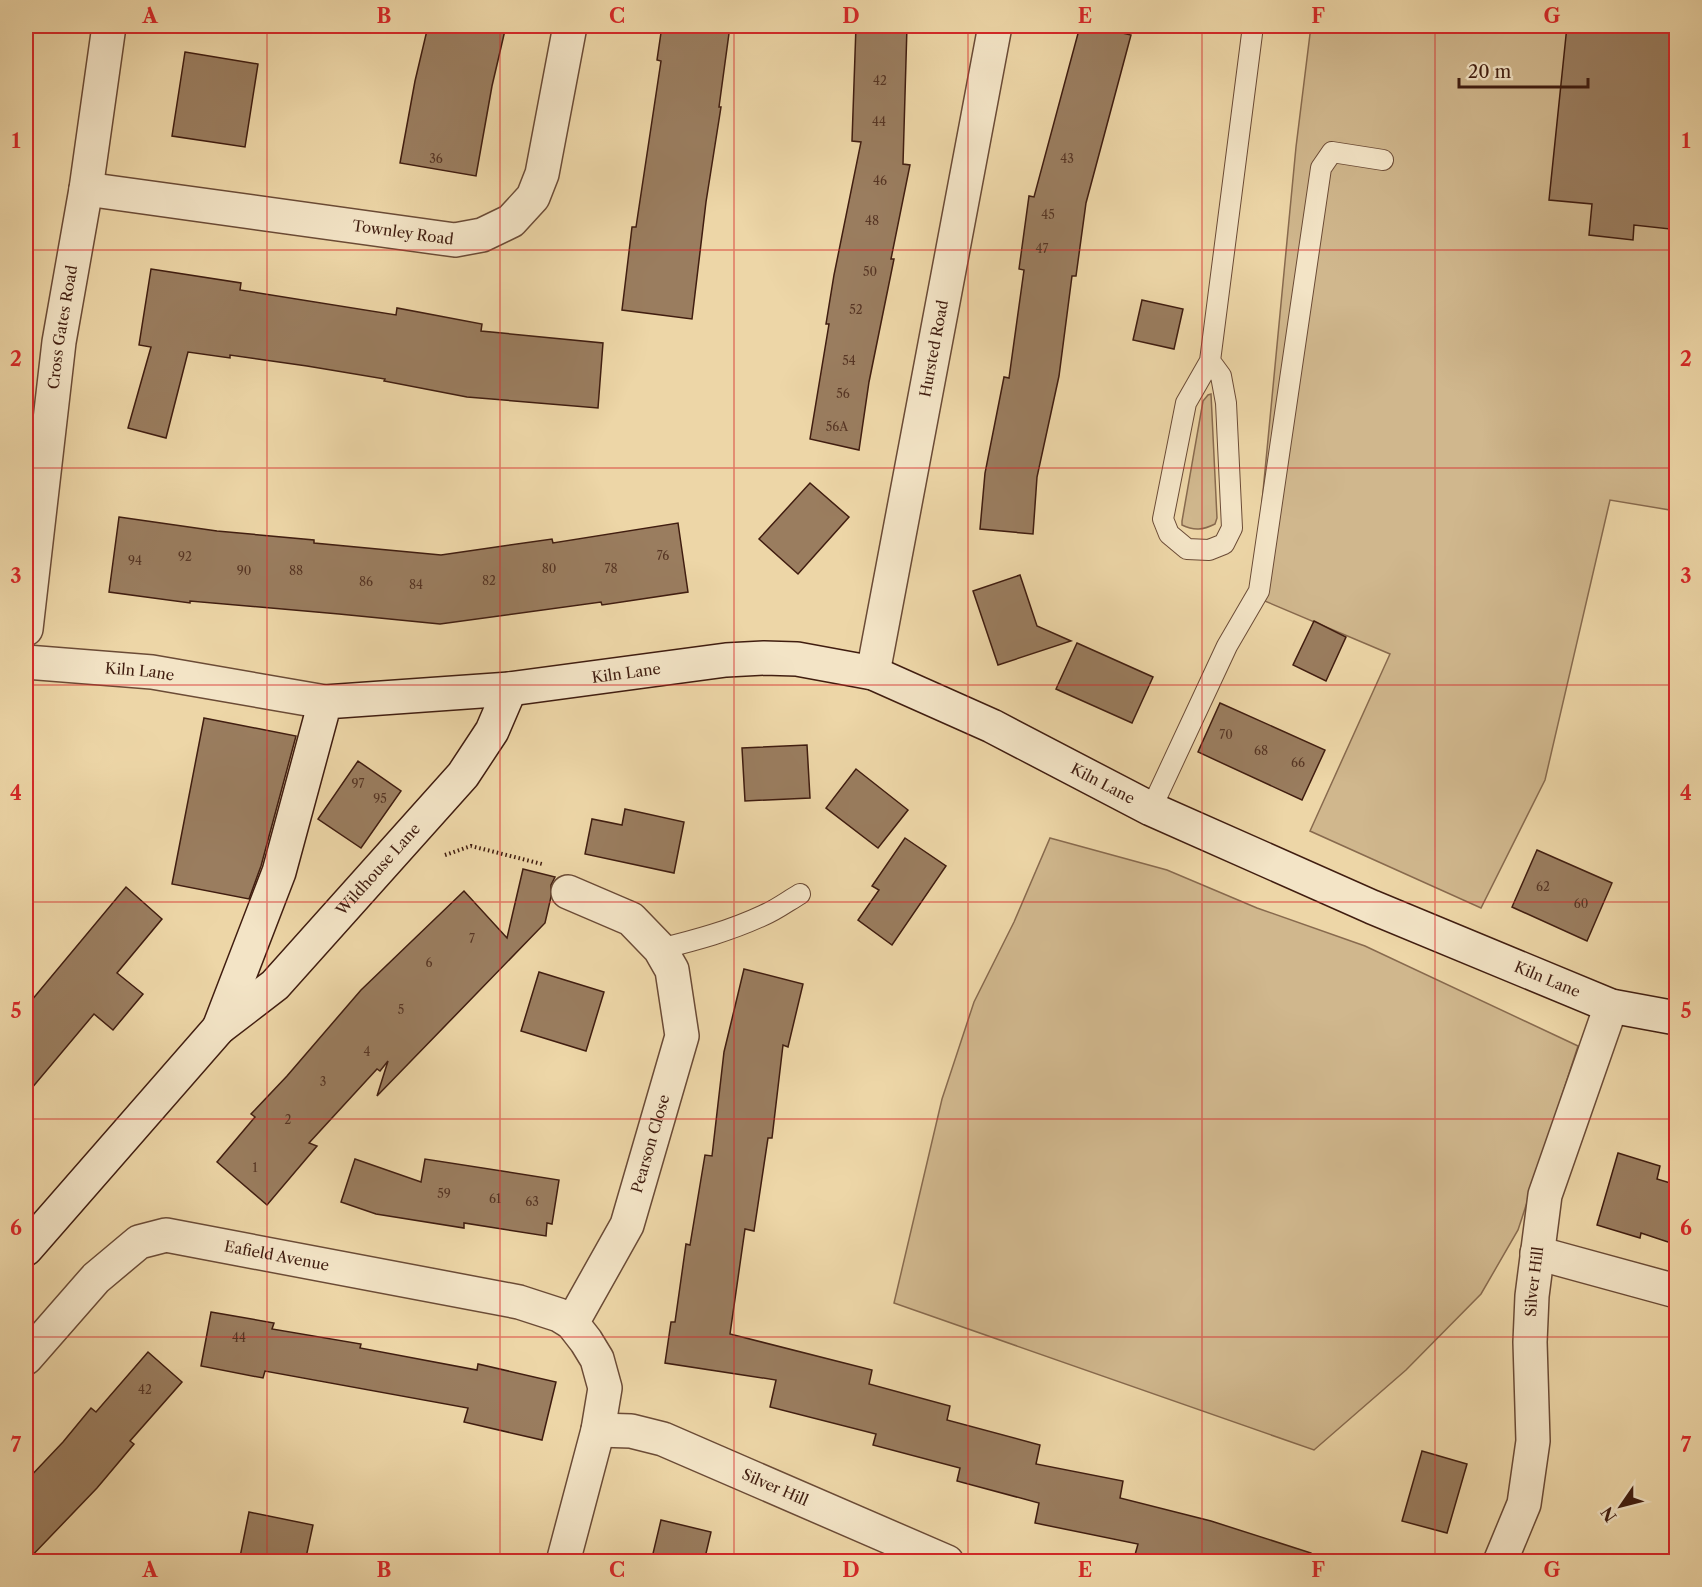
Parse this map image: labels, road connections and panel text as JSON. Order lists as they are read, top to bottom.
{
  "streets": {
    "street": [
      "Townley Road",
      "Cross Gates Road",
      "Hursted Road",
      "Kiln Lane",
      "Wildhouse Lane",
      "Pearson Close",
      "Eafield Avenue",
      "Silver Hill"
    ]
  },
  "crossings": [
    ["Townley Road", "Cross Gates Road"],
    ["Hursted Road", "Kiln Lane"],
    ["Kiln Lane", "Wildhouse Lane"],
    ["Kiln Lane", "Silver Hill"],
    ["Pearson Close", "Eafield Avenue"]
  ],
  "house_numbers": [
    "42",
    "44",
    "36",
    "43",
    "46",
    "45",
    "48",
    "47",
    "50",
    "52",
    "54",
    "56",
    "56A",
    "76",
    "92",
    "94",
    "80",
    "78",
    "90",
    "88",
    "82",
    "86",
    "84",
    "70",
    "68",
    "66",
    "97",
    "95",
    "62",
    "60",
    "7",
    "6",
    "5",
    "4",
    "3",
    "2",
    "1",
    "59",
    "61",
    "63",
    "44",
    "42"
  ],
  "scale_bar": "20 m",
  "north": "bottom left",
  "grid": {
    "columns": [
      "A",
      "B",
      "C",
      "D",
      "E",
      "F",
      "G"
    ],
    "rows": [
      "1",
      "2",
      "3",
      "4",
      "5",
      "6",
      "7"
    ]
  }
}
